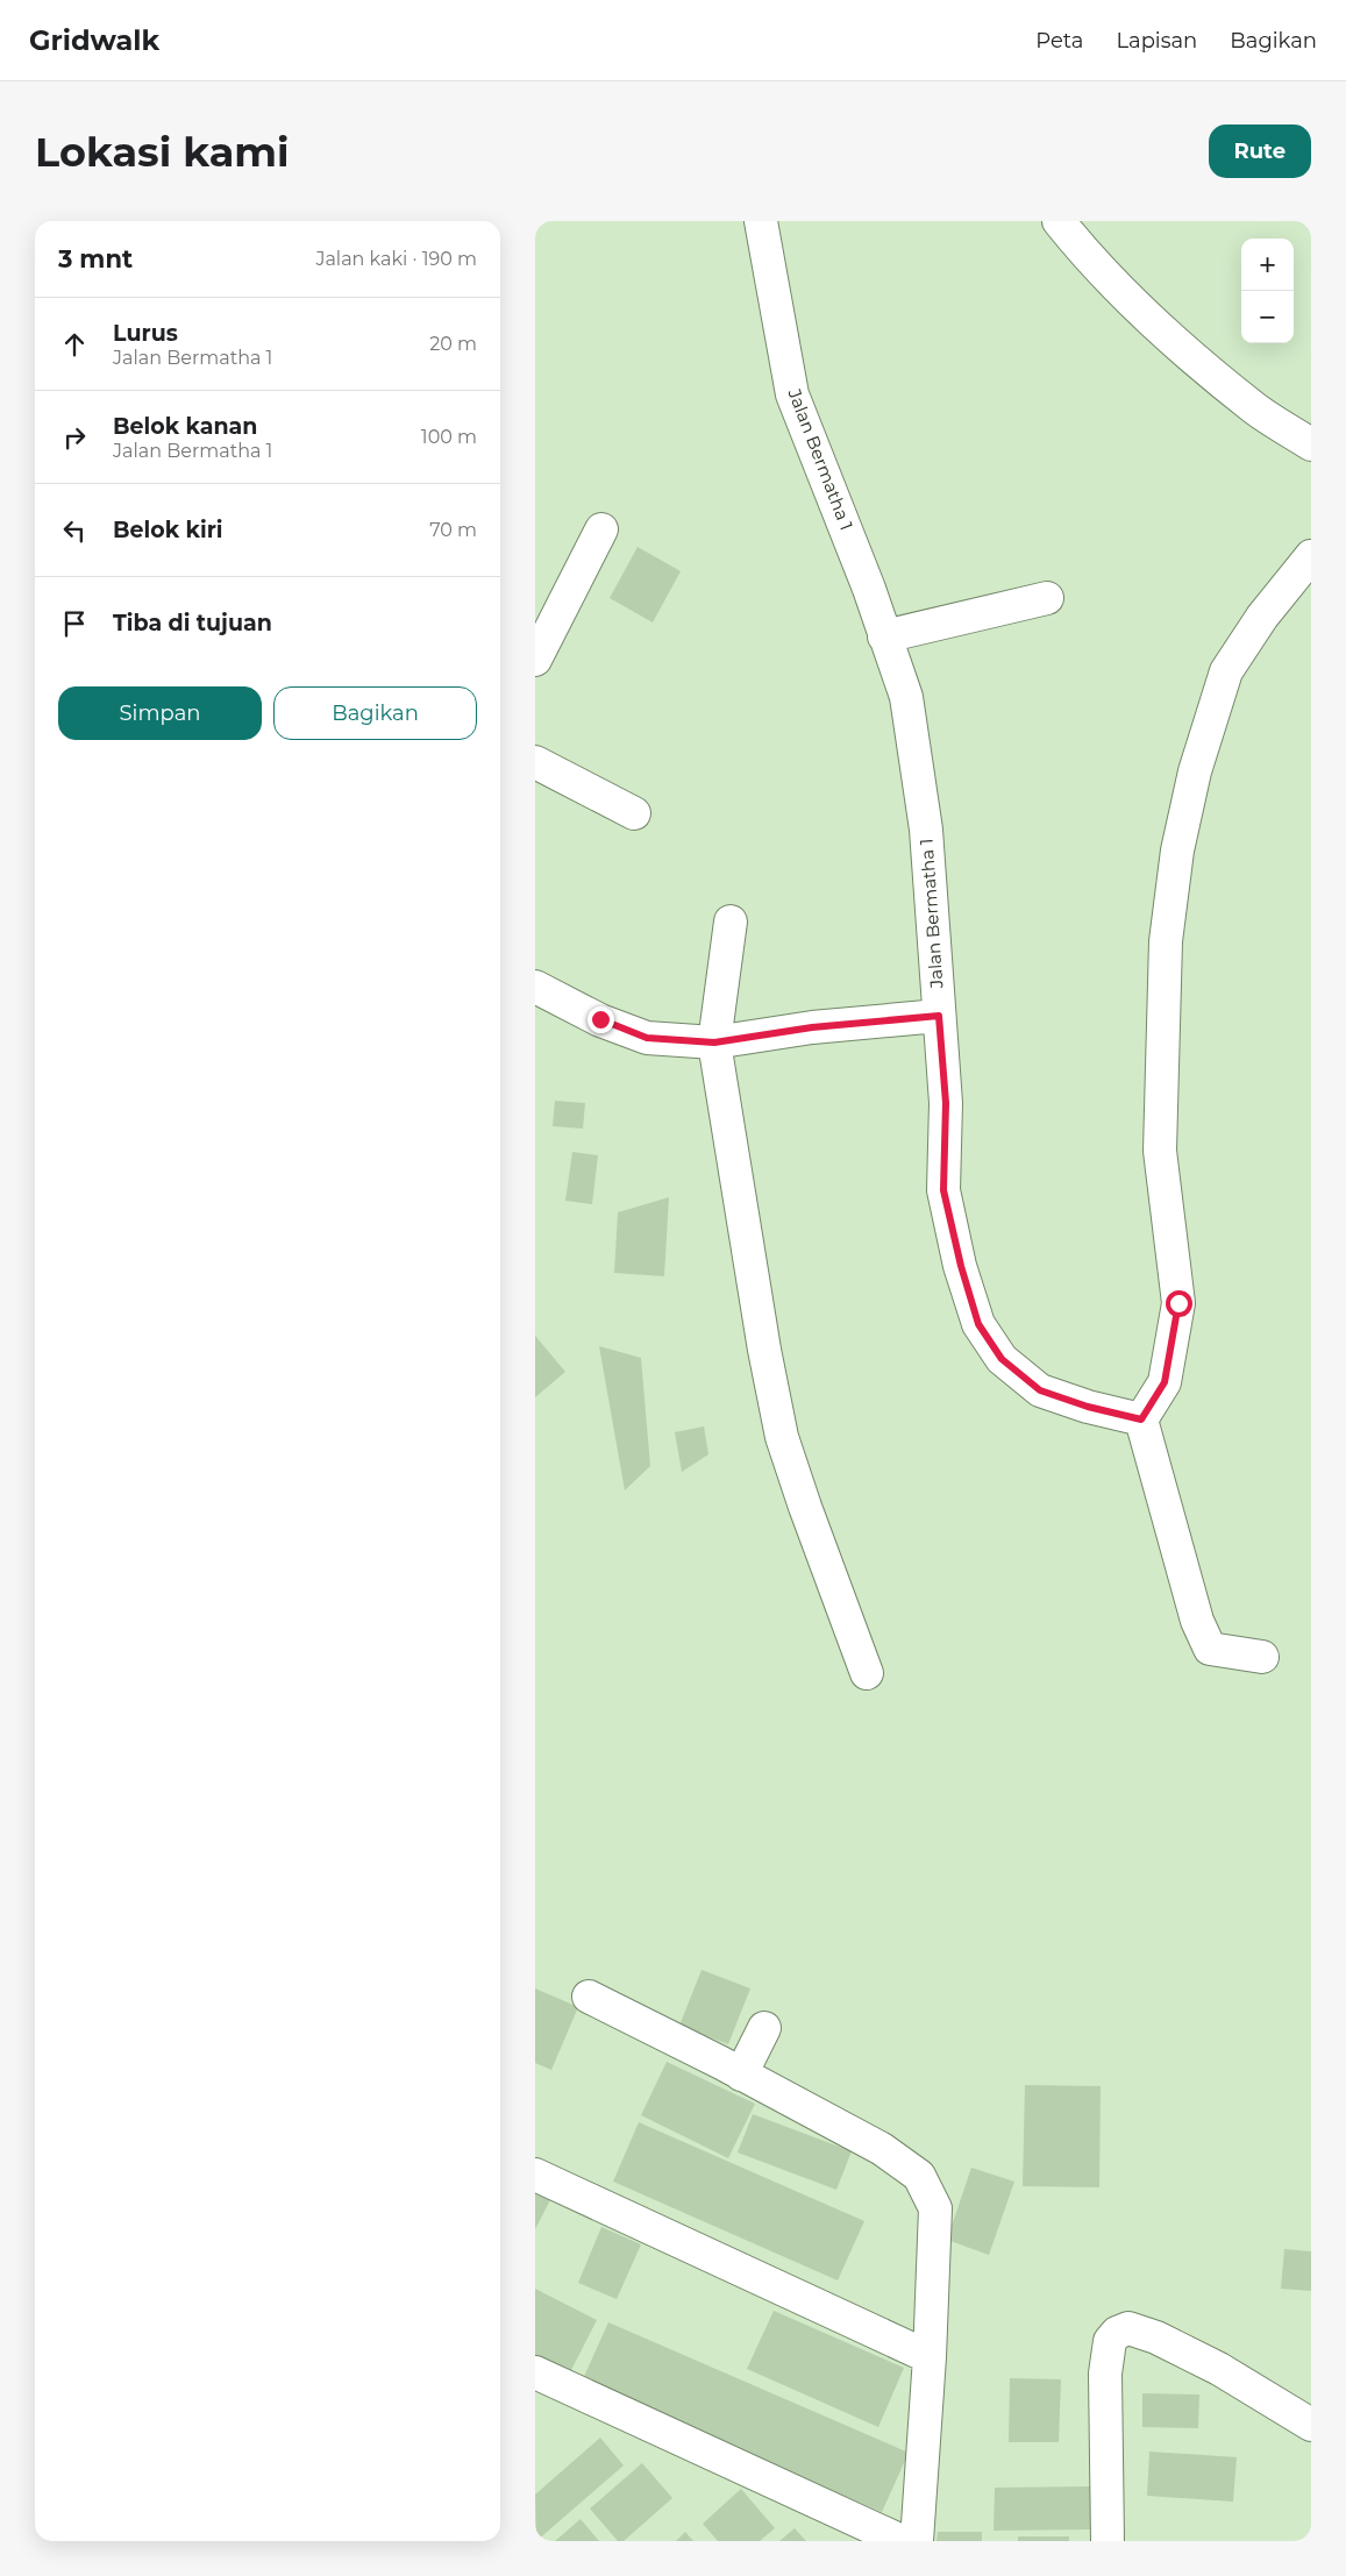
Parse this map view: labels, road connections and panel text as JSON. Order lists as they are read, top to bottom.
{
  "streets": {
    "street": ["Jalan Bermatha 1"]
  },
  "page": {
    "header": "Gridwalk",
    "nav": ["Peta", "Lapisan", "Bagikan"],
    "buttons": [
      "Rute",
      ["Simpan", "Bagikan"]
    ],
    "title": "Lokasi kami",
    "heading": ["3 mnt", "Jalan kaki · 190 m"],
    "map_buttons": ["+", "−"],
    "list": [
      ["Lurus", "Jalan Bermatha 1", "20 m"],
      ["Belok kanan", "Jalan Bermatha 1", "100 m"],
      ["Belok kiri", "70 m"],
      "Tiba di tujuan"
    ]
  }
}
